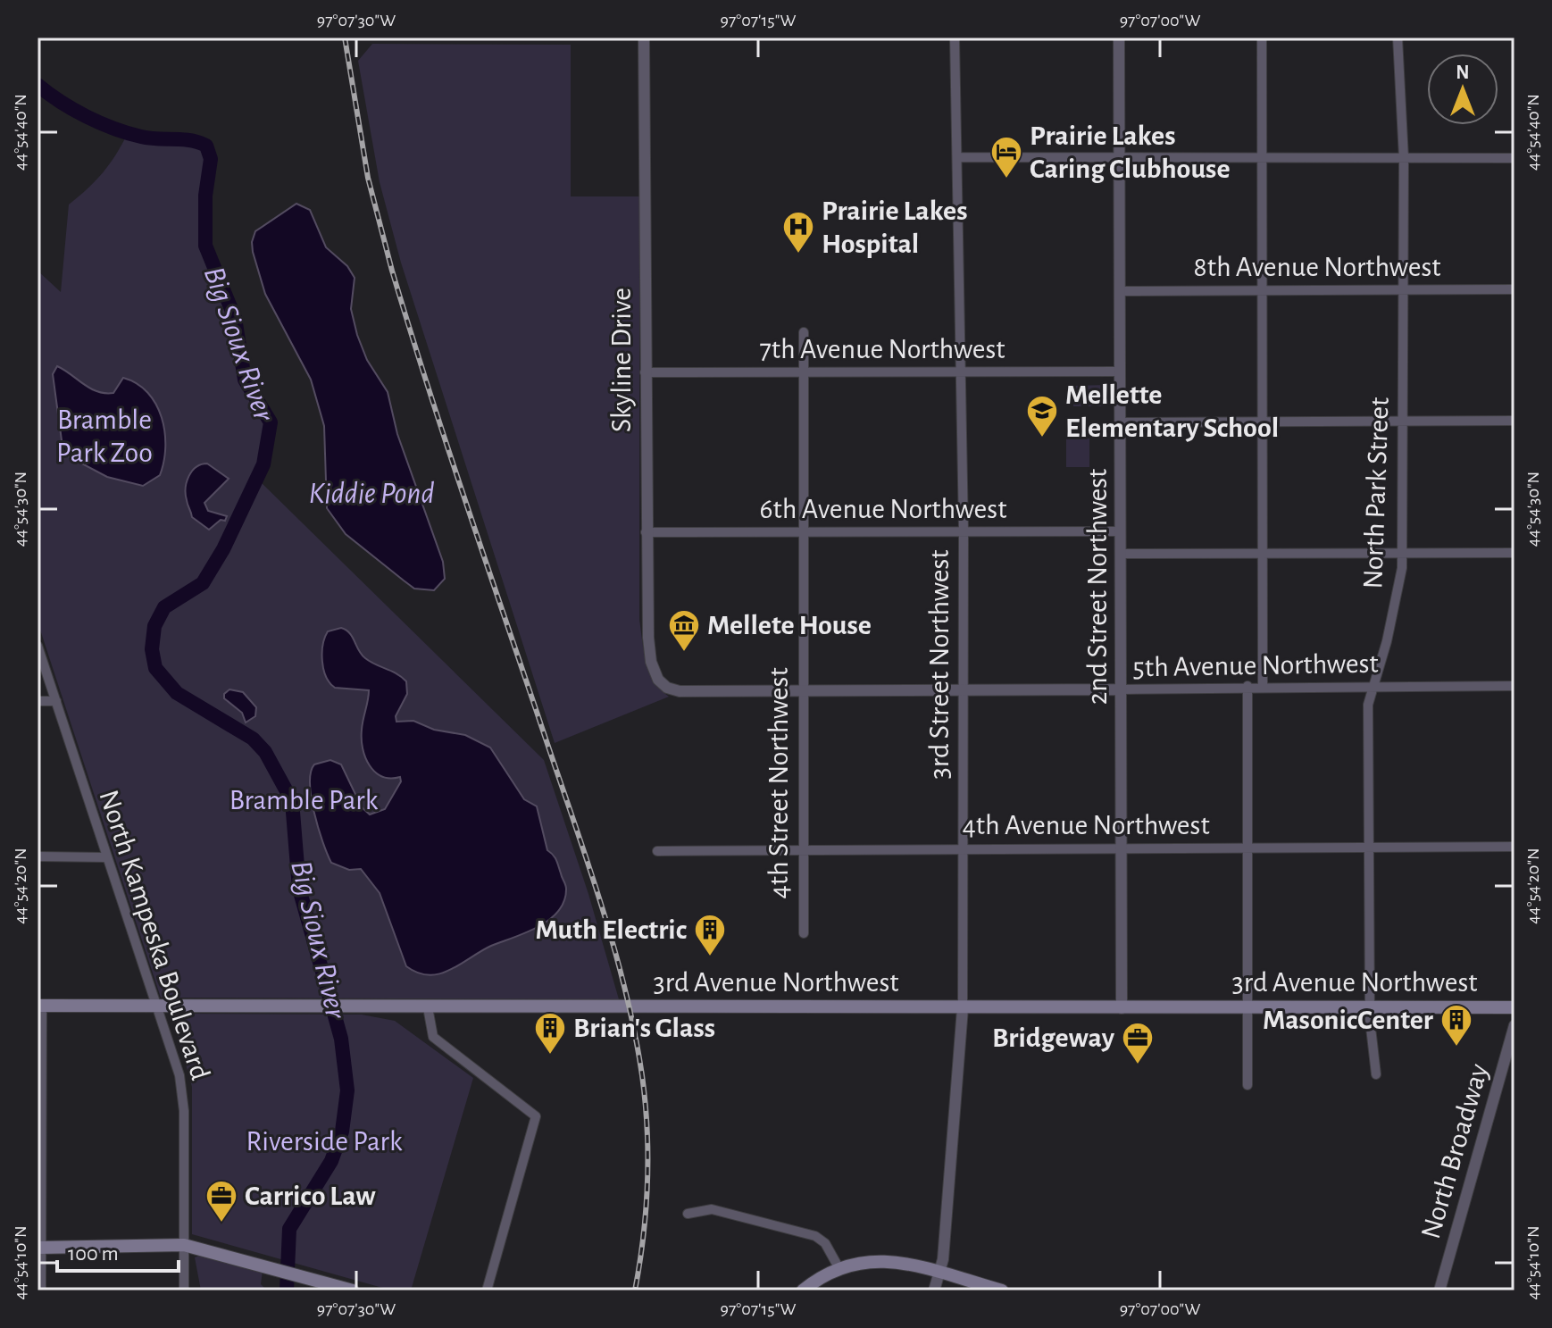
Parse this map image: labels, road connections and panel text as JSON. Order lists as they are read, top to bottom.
{
  "streets": {
    "main road": ["3rd Avenue Northwest"],
    "street": [
      "8th Avenue Northwest",
      "7th Avenue Northwest",
      "Skyline Drive",
      "North Park Street",
      "6th Avenue Northwest",
      "2nd Street Northwest",
      "3rd Street Northwest",
      "5th Avenue Northwest",
      "4th Street Northwest",
      "4th Avenue Northwest",
      "North Kampeska Boulevard",
      "North Broadway"
    ]
  },
  "crossings": [
    ["8th Avenue Northwest", "North Park Street"],
    ["8th Avenue Northwest", "2nd Street Northwest"],
    ["7th Avenue Northwest", "Skyline Drive"],
    ["7th Avenue Northwest", "2nd Street Northwest"],
    ["7th Avenue Northwest", "3rd Street Northwest"],
    ["7th Avenue Northwest", "4th Street Northwest"],
    ["Skyline Drive", "6th Avenue Northwest"],
    ["Skyline Drive", "5th Avenue Northwest"],
    ["North Park Street", "5th Avenue Northwest"],
    ["North Park Street", "4th Avenue Northwest"],
    ["North Park Street", "3rd Avenue Northwest"],
    ["6th Avenue Northwest", "2nd Street Northwest"],
    ["6th Avenue Northwest", "3rd Street Northwest"],
    ["6th Avenue Northwest", "4th Street Northwest"],
    ["2nd Street Northwest", "5th Avenue Northwest"],
    ["2nd Street Northwest", "4th Avenue Northwest"],
    ["2nd Street Northwest", "3rd Avenue Northwest"],
    ["3rd Street Northwest", "5th Avenue Northwest"],
    ["3rd Street Northwest", "4th Avenue Northwest"],
    ["3rd Street Northwest", "3rd Avenue Northwest"],
    ["5th Avenue Northwest", "4th Street Northwest"],
    ["4th Street Northwest", "4th Avenue Northwest"],
    ["North Kampeska Boulevard", "3rd Avenue Northwest"]
  ],
  "water": ["Big Sioux River", "Kiddie Pond"],
  "parks": ["Bramble Park Zoo", "Bramble Park", "Riverside Park"],
  "places": {
    "hotel": ["Prairie Lakes Caring Clubhouse"],
    "hospital": ["Prairie Lakes Hospital"],
    "school or university": ["Mellette Elementary School"],
    "museum": ["Mellete House"],
    "building": ["Muth Electric", "MasonicCenter", "Brian's Glass"],
    "office": ["Bridgeway", "Carrico Law"]
  },
  "scale_bar": "100 m",
  "north": "top",
  "coordinates": [
    "97°07'30\"W",
    "97°07'15\"W",
    "97°07'00\"W",
    "44°54'40\"N",
    "44°54'30\"N",
    "44°54'20\"N",
    "44°54'10\"N"
  ]
}
